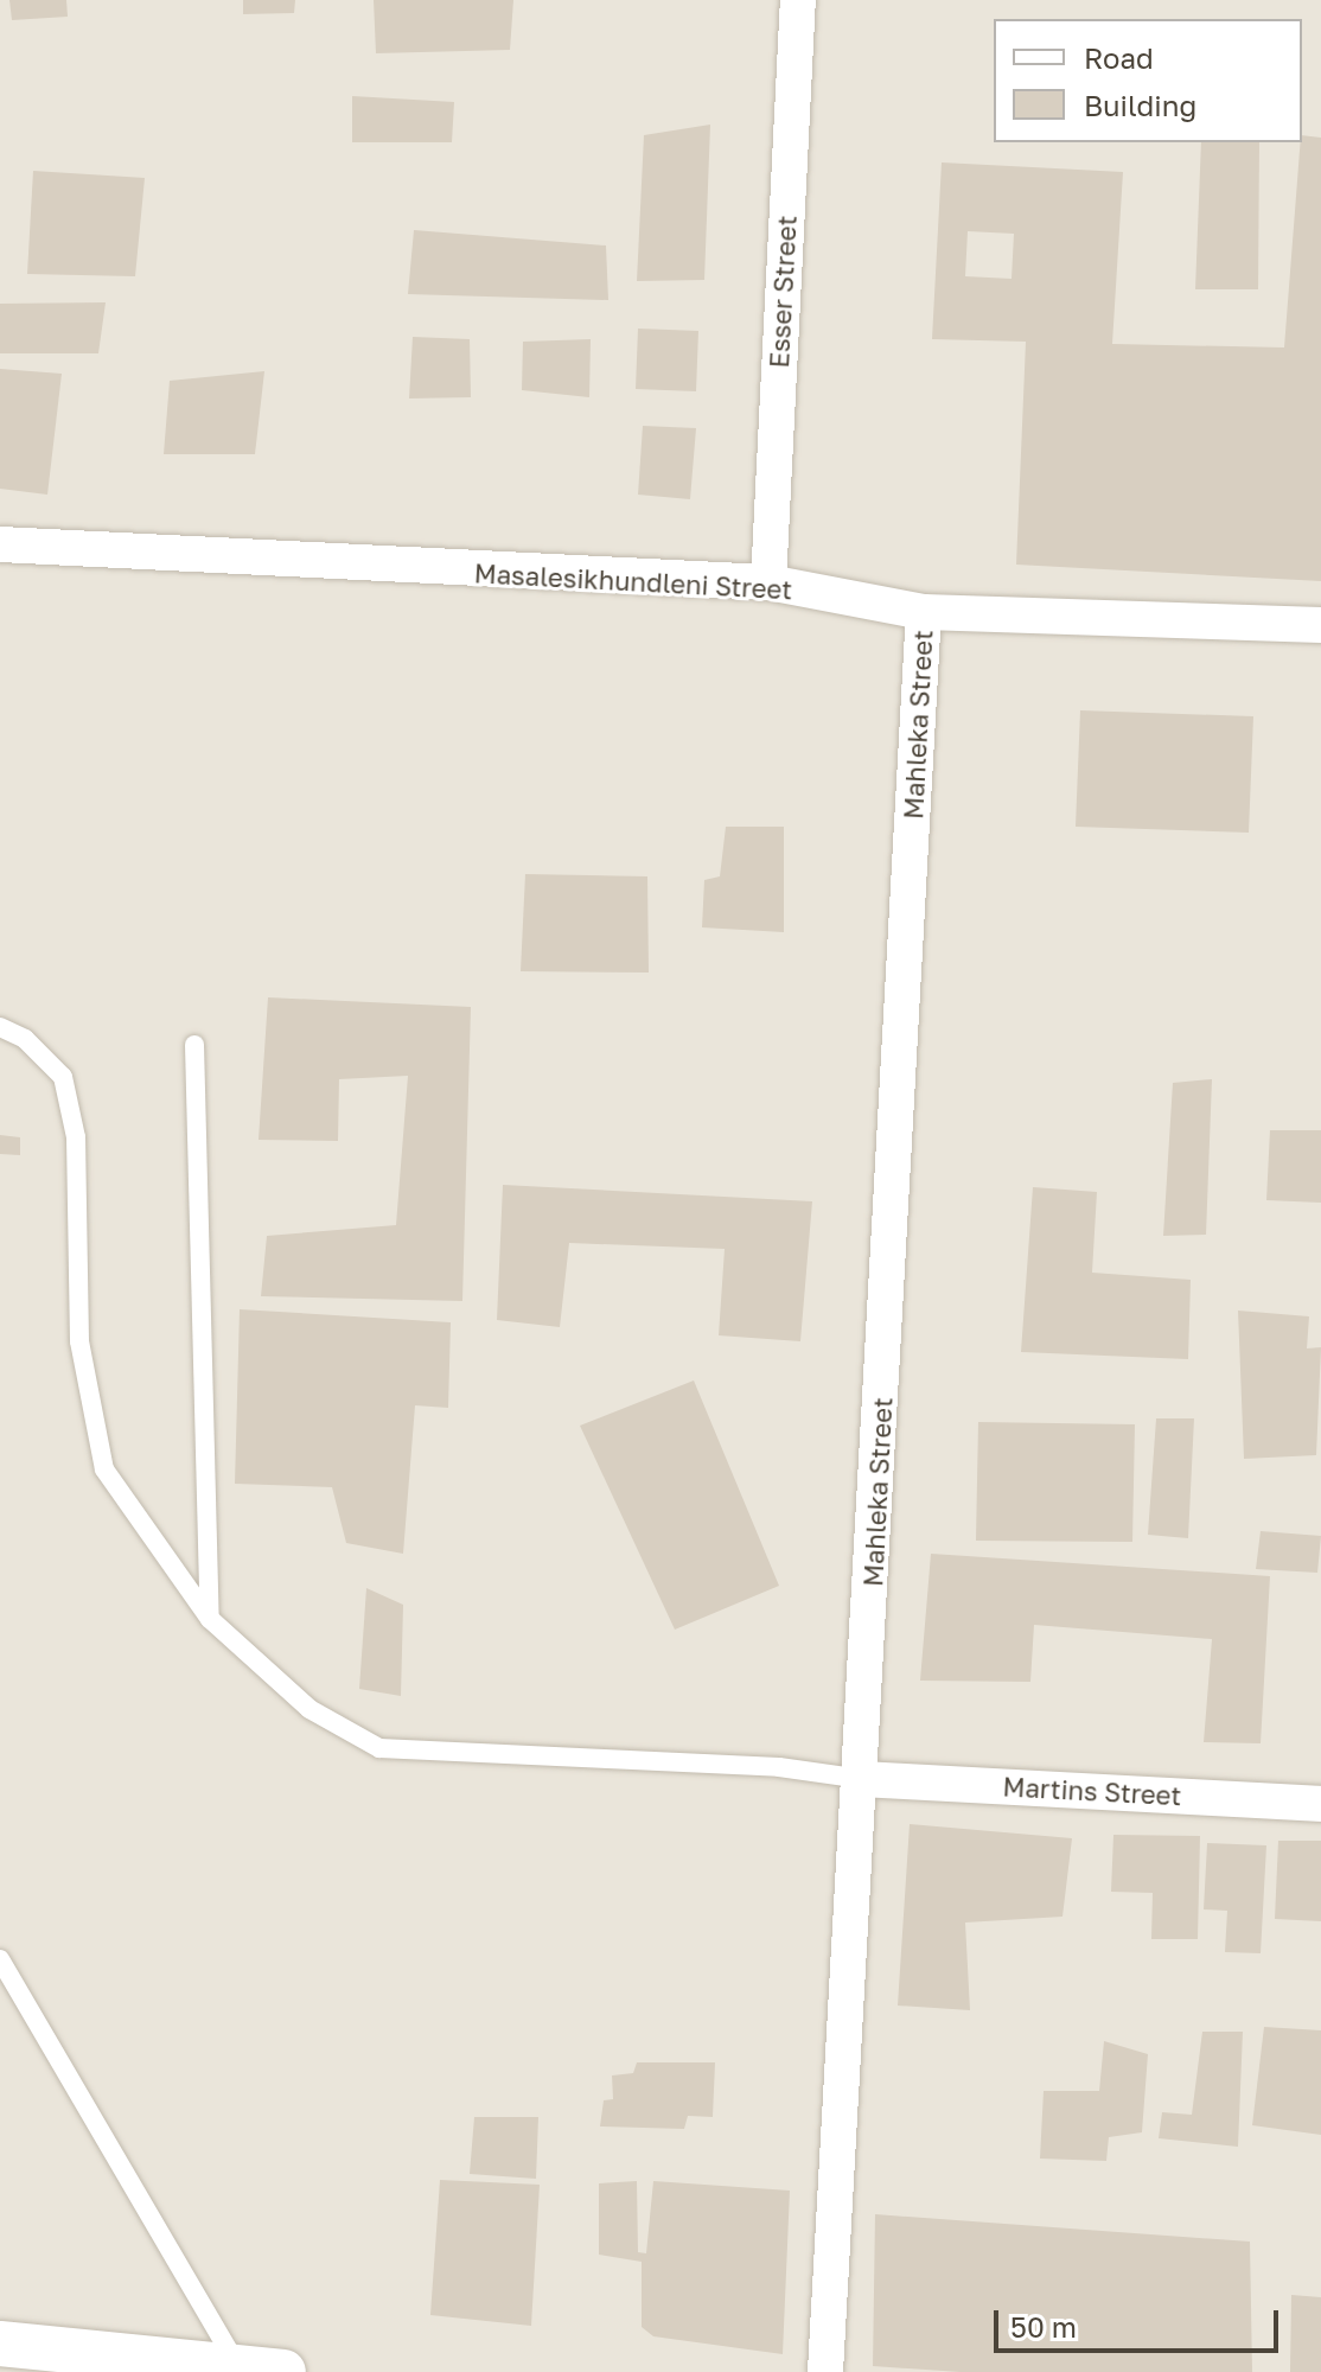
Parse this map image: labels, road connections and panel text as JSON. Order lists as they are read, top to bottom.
{
  "streets": {
    "street": [
      "Esser Street",
      "Masalesikhundleni Street",
      "Mahleka Street",
      "Martins Street"
    ]
  },
  "crossings": [
    ["Esser Street", "Masalesikhundleni Street"],
    ["Masalesikhundleni Street", "Mahleka Street"],
    ["Mahleka Street", "Martins Street"]
  ],
  "legend": ["Road", "Building"],
  "scale_bar": "50 m"
}
